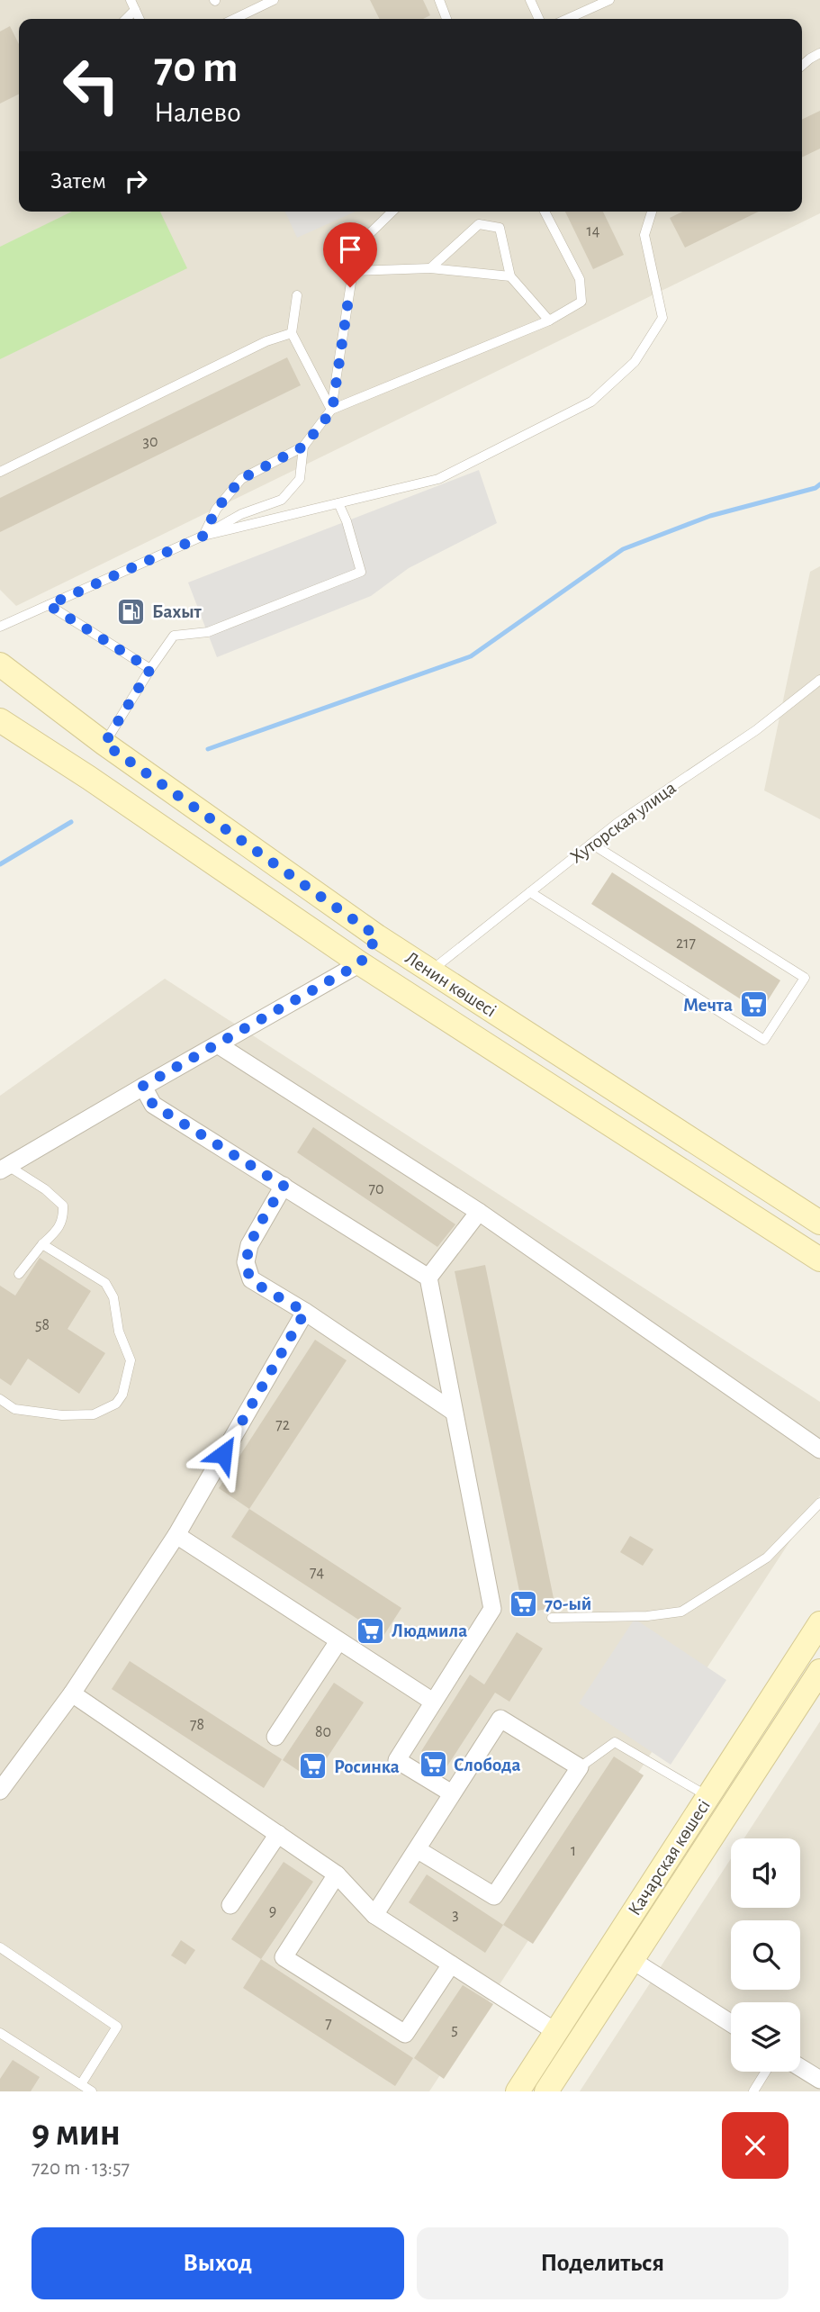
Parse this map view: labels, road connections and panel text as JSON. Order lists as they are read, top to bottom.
{
  "streets": {
    "main road": ["Ленин көшесі", "Качарская көшесі"],
    "lane": ["Хуторская улица"]
  },
  "crossings": [
    ["Хуторская улица", "Ленин көшесі"]
  ],
  "places": {
    "fuel station": ["Бахыт"],
    "supermarket": [
      "Мечта",
      "70-ый",
      "Людмила",
      "Слобода",
      "Росинка"
    ]
  },
  "house_numbers": [
    "14",
    "30",
    "217",
    "70",
    "58",
    "72",
    "74",
    "78",
    "80",
    "1",
    "9",
    "3",
    "7",
    "5"
  ],
  "page": {
    "turn": ["70 m", "Налево"],
    "then": "Затем",
    "heading": ["9 мин", "720 m · 13:57"],
    "buttons": ["Выход", "Поделиться"]
  }
}
